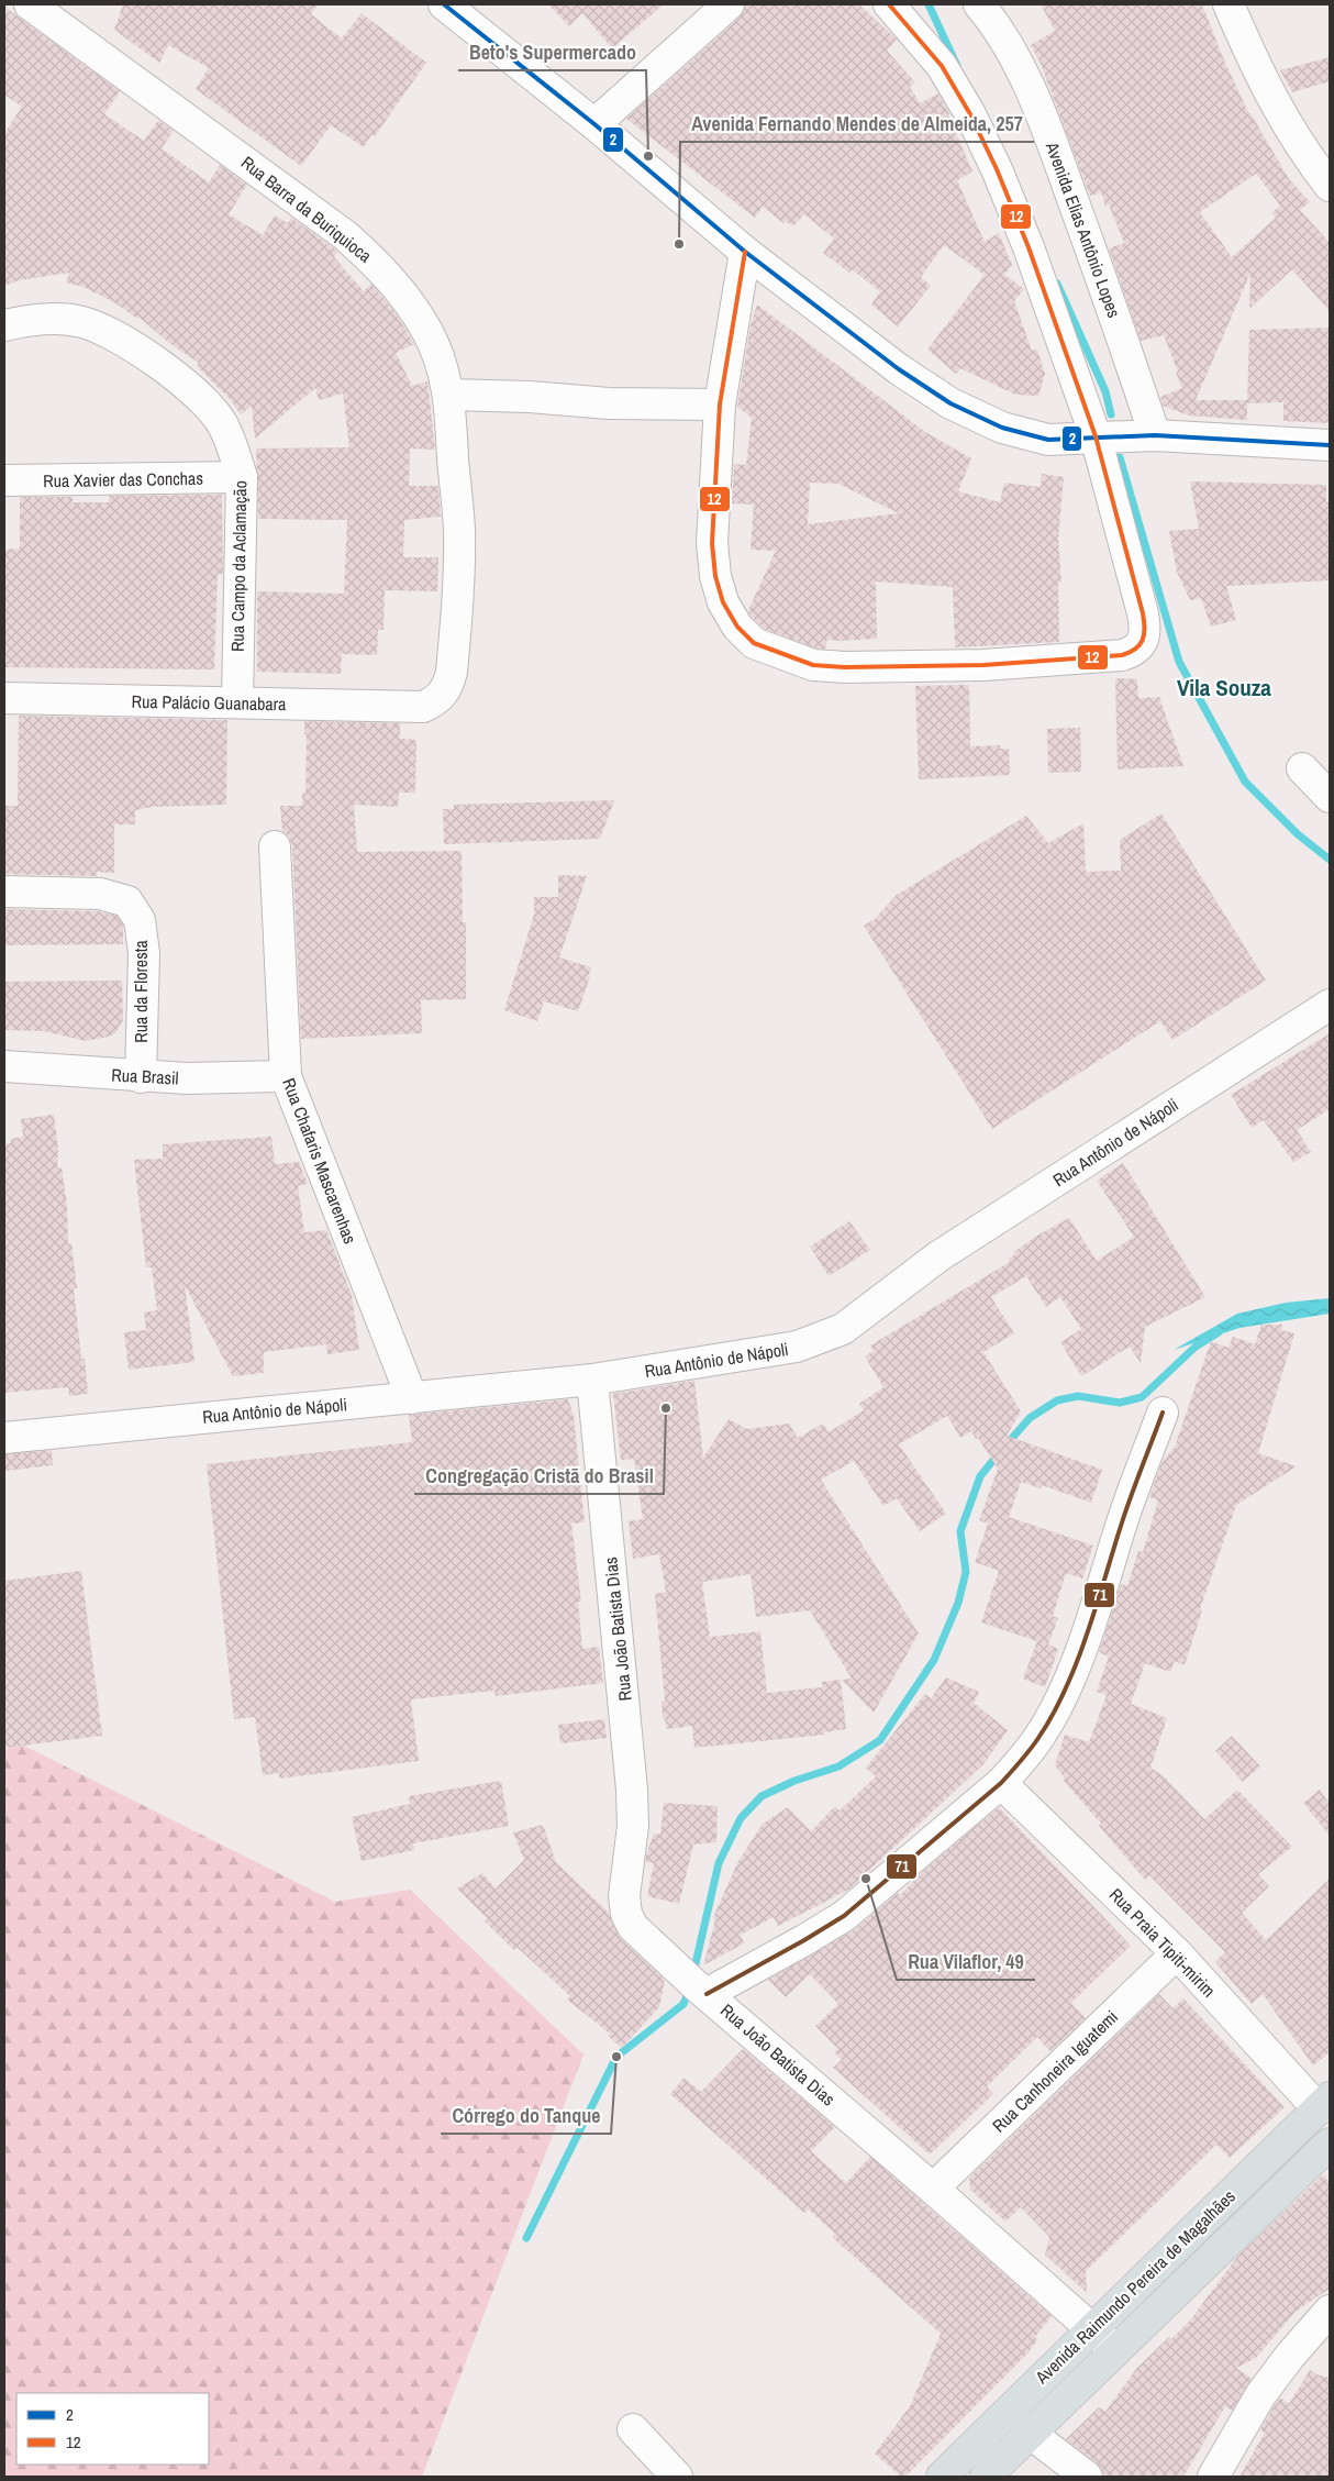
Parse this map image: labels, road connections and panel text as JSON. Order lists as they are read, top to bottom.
{
  "streets": {
    "main road": ["Avenida Raimundo Pereira de Magalhães"],
    "street": [
      "Rua Barra da Buriquioca",
      "Avenida Elias Antônio Lopes",
      "Rua Xavier das Conchas",
      "Rua Campo da Aclamação",
      "Rua Palácio Guanabara",
      "Rua da Floresta",
      "Rua Brasil",
      "Rua Antônio de Nápoli",
      "Rua Chafaris Mascarenhas",
      "Rua João Batista Dias",
      "Rua Praia Tipiti-mirim",
      "Rua Canhoneira Iguatemi"
    ]
  },
  "crossings": [
    ["Rua Barra da Buriquioca", "Rua Palácio Guanabara"],
    ["Rua Xavier das Conchas", "Rua Campo da Aclamação"],
    ["Rua Campo da Aclamação", "Rua Palácio Guanabara"],
    ["Rua da Floresta", "Rua Brasil"],
    ["Rua Brasil", "Rua Chafaris Mascarenhas"],
    ["Rua Antônio de Nápoli", "Rua Chafaris Mascarenhas"],
    ["Rua Antônio de Nápoli", "Rua João Batista Dias"],
    ["Rua João Batista Dias", "Rua Canhoneira Iguatemi"],
    ["Rua João Batista Dias", "Avenida Raimundo Pereira de Magalhães"],
    ["Rua Praia Tipiti-mirim", "Rua Canhoneira Iguatemi"],
    ["Rua Praia Tipiti-mirim", "Avenida Raimundo Pereira de Magalhães"]
  ],
  "districts": ["Vila Souza"],
  "places": [
    "Beto's Supermercado",
    "Avenida Fernando Mendes de Almeida, 257",
    "Congregação Cristã do Brasil",
    "Rua Vilaflor, 49",
    "Córrego do Tanque"
  ],
  "lines": ["transit line 2", "transit line 12", "transit line 71"],
  "legend": ["2", "12"]
}
